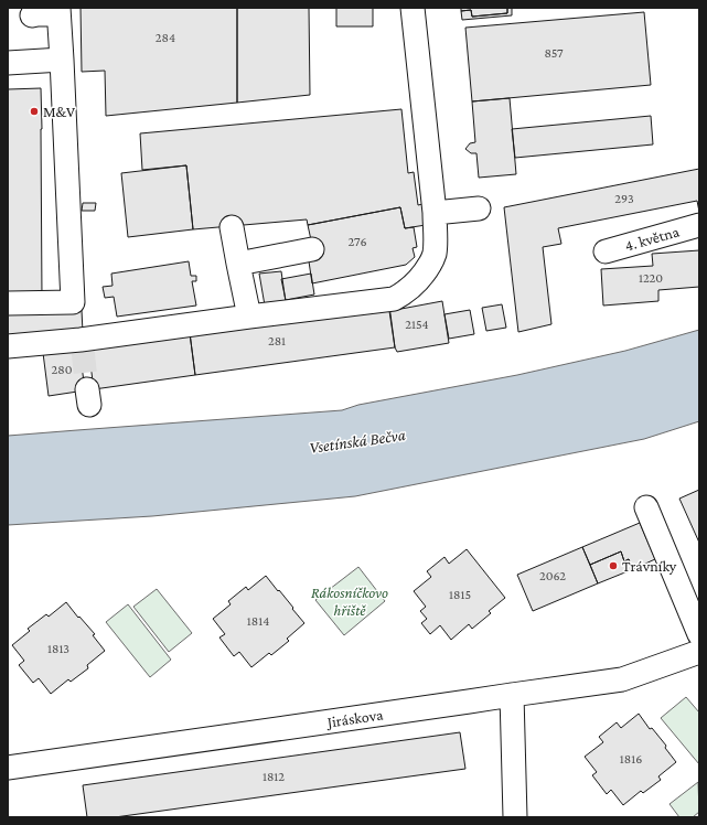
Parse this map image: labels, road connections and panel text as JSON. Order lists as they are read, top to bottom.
{
  "streets": {
    "street": ["4. května", "Jiráskova"]
  },
  "water": ["Vsetínská Bečva"],
  "parks": ["Rákosníčkovo hřiště"],
  "places": ["M&V", "Trávníky"],
  "house_numbers": [
    "284",
    "857",
    "293",
    "276",
    "1220",
    "2154",
    "281",
    "280",
    "2062",
    "1815",
    "1814",
    "1813",
    "1816",
    "1812"
  ]
}
